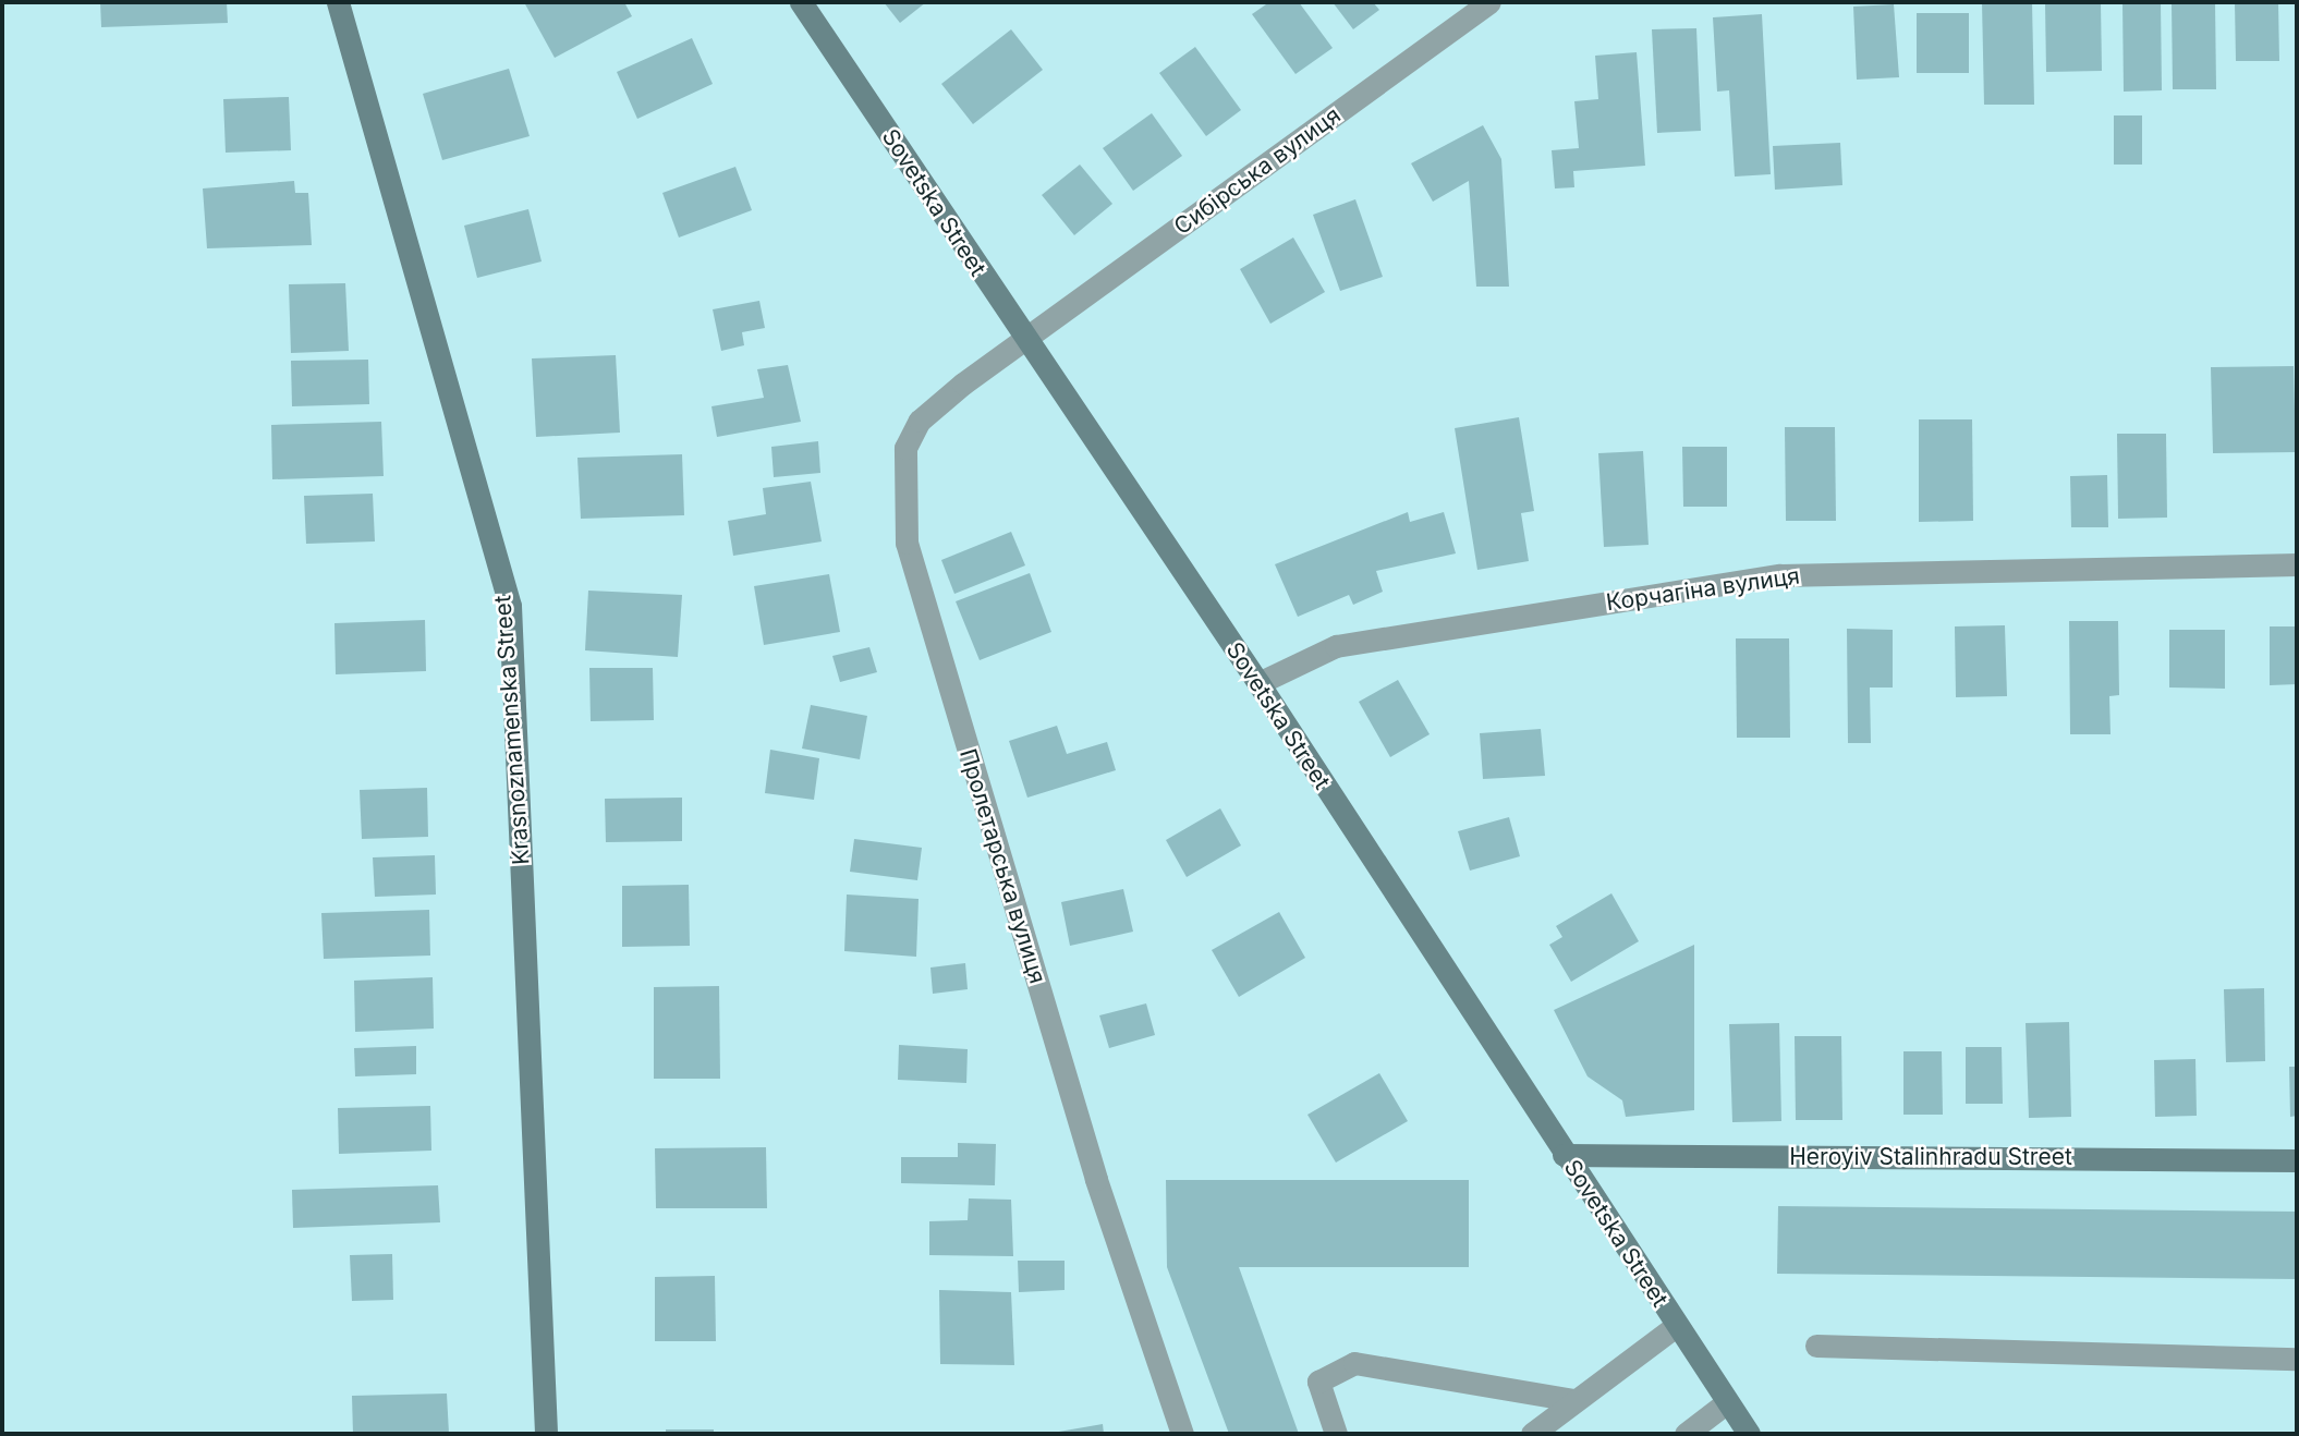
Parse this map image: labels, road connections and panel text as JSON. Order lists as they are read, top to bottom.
{
  "streets": {
    "street": [
      "Сибірська вулиця",
      "Sovetska Street",
      "Корчагіна вулиця",
      "Krasnoznamenska Street",
      "Пролетарська вулиця",
      "Heroyiv Stalinhradu Street"
    ]
  },
  "crossings": [
    ["Сибірська вулиця", "Sovetska Street"],
    ["Сибірська вулиця", "Пролетарська вулиця"],
    ["Sovetska Street", "Корчагіна вулиця"],
    ["Sovetska Street", "Пролетарська вулиця"],
    ["Sovetska Street", "Heroyiv Stalinhradu Street"]
  ]
}
